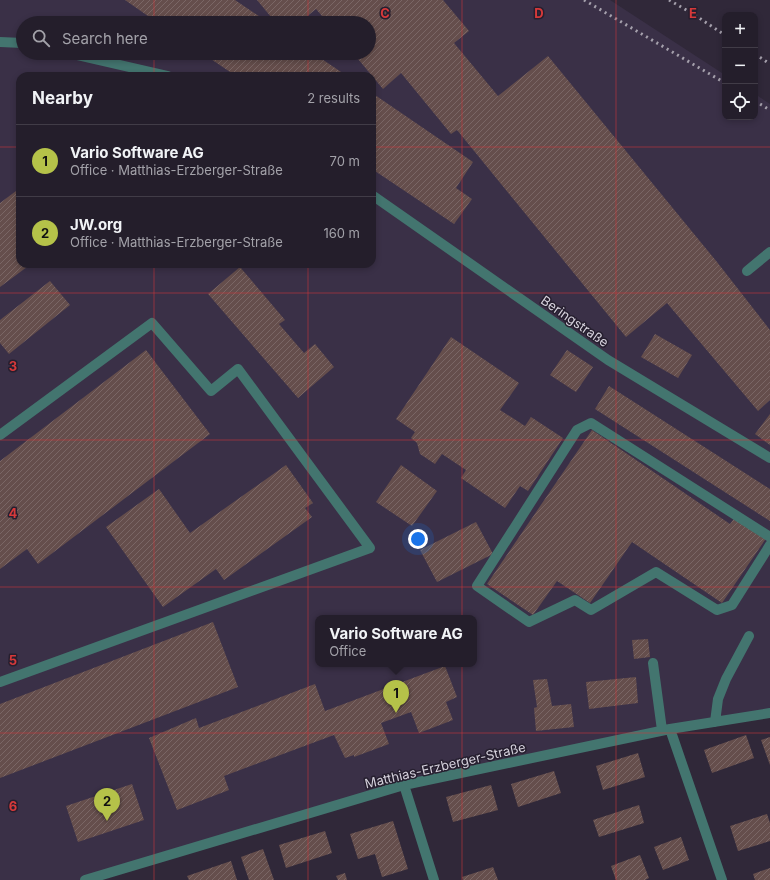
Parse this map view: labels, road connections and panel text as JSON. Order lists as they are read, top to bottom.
{
  "streets": {
    "street": ["Beringstraße", "Matthias-Erzberger-Straße"]
  },
  "page": {
    "map_buttons": ["+", "−"],
    "search": "Search here",
    "heading": ["Nearby", "2 results"],
    "list": [
      {
        "mark": "1",
        "name": "Vario Software AG",
        "note": "Office · Matthias-Erzberger-Straße",
        "value": "70 m"
      },
      {
        "mark": "2",
        "name": "JW.org",
        "note": "Office · Matthias-Erzberger-Straße",
        "value": "160 m"
      }
    ],
    "popup": ["Vario Software AG", "Office"],
    "pins": ["1", "2"]
  },
  "grid": {
    "columns": ["C", "D", "E"],
    "rows": [
      "3",
      "4",
      "5",
      "6"
    ]
  }
}
